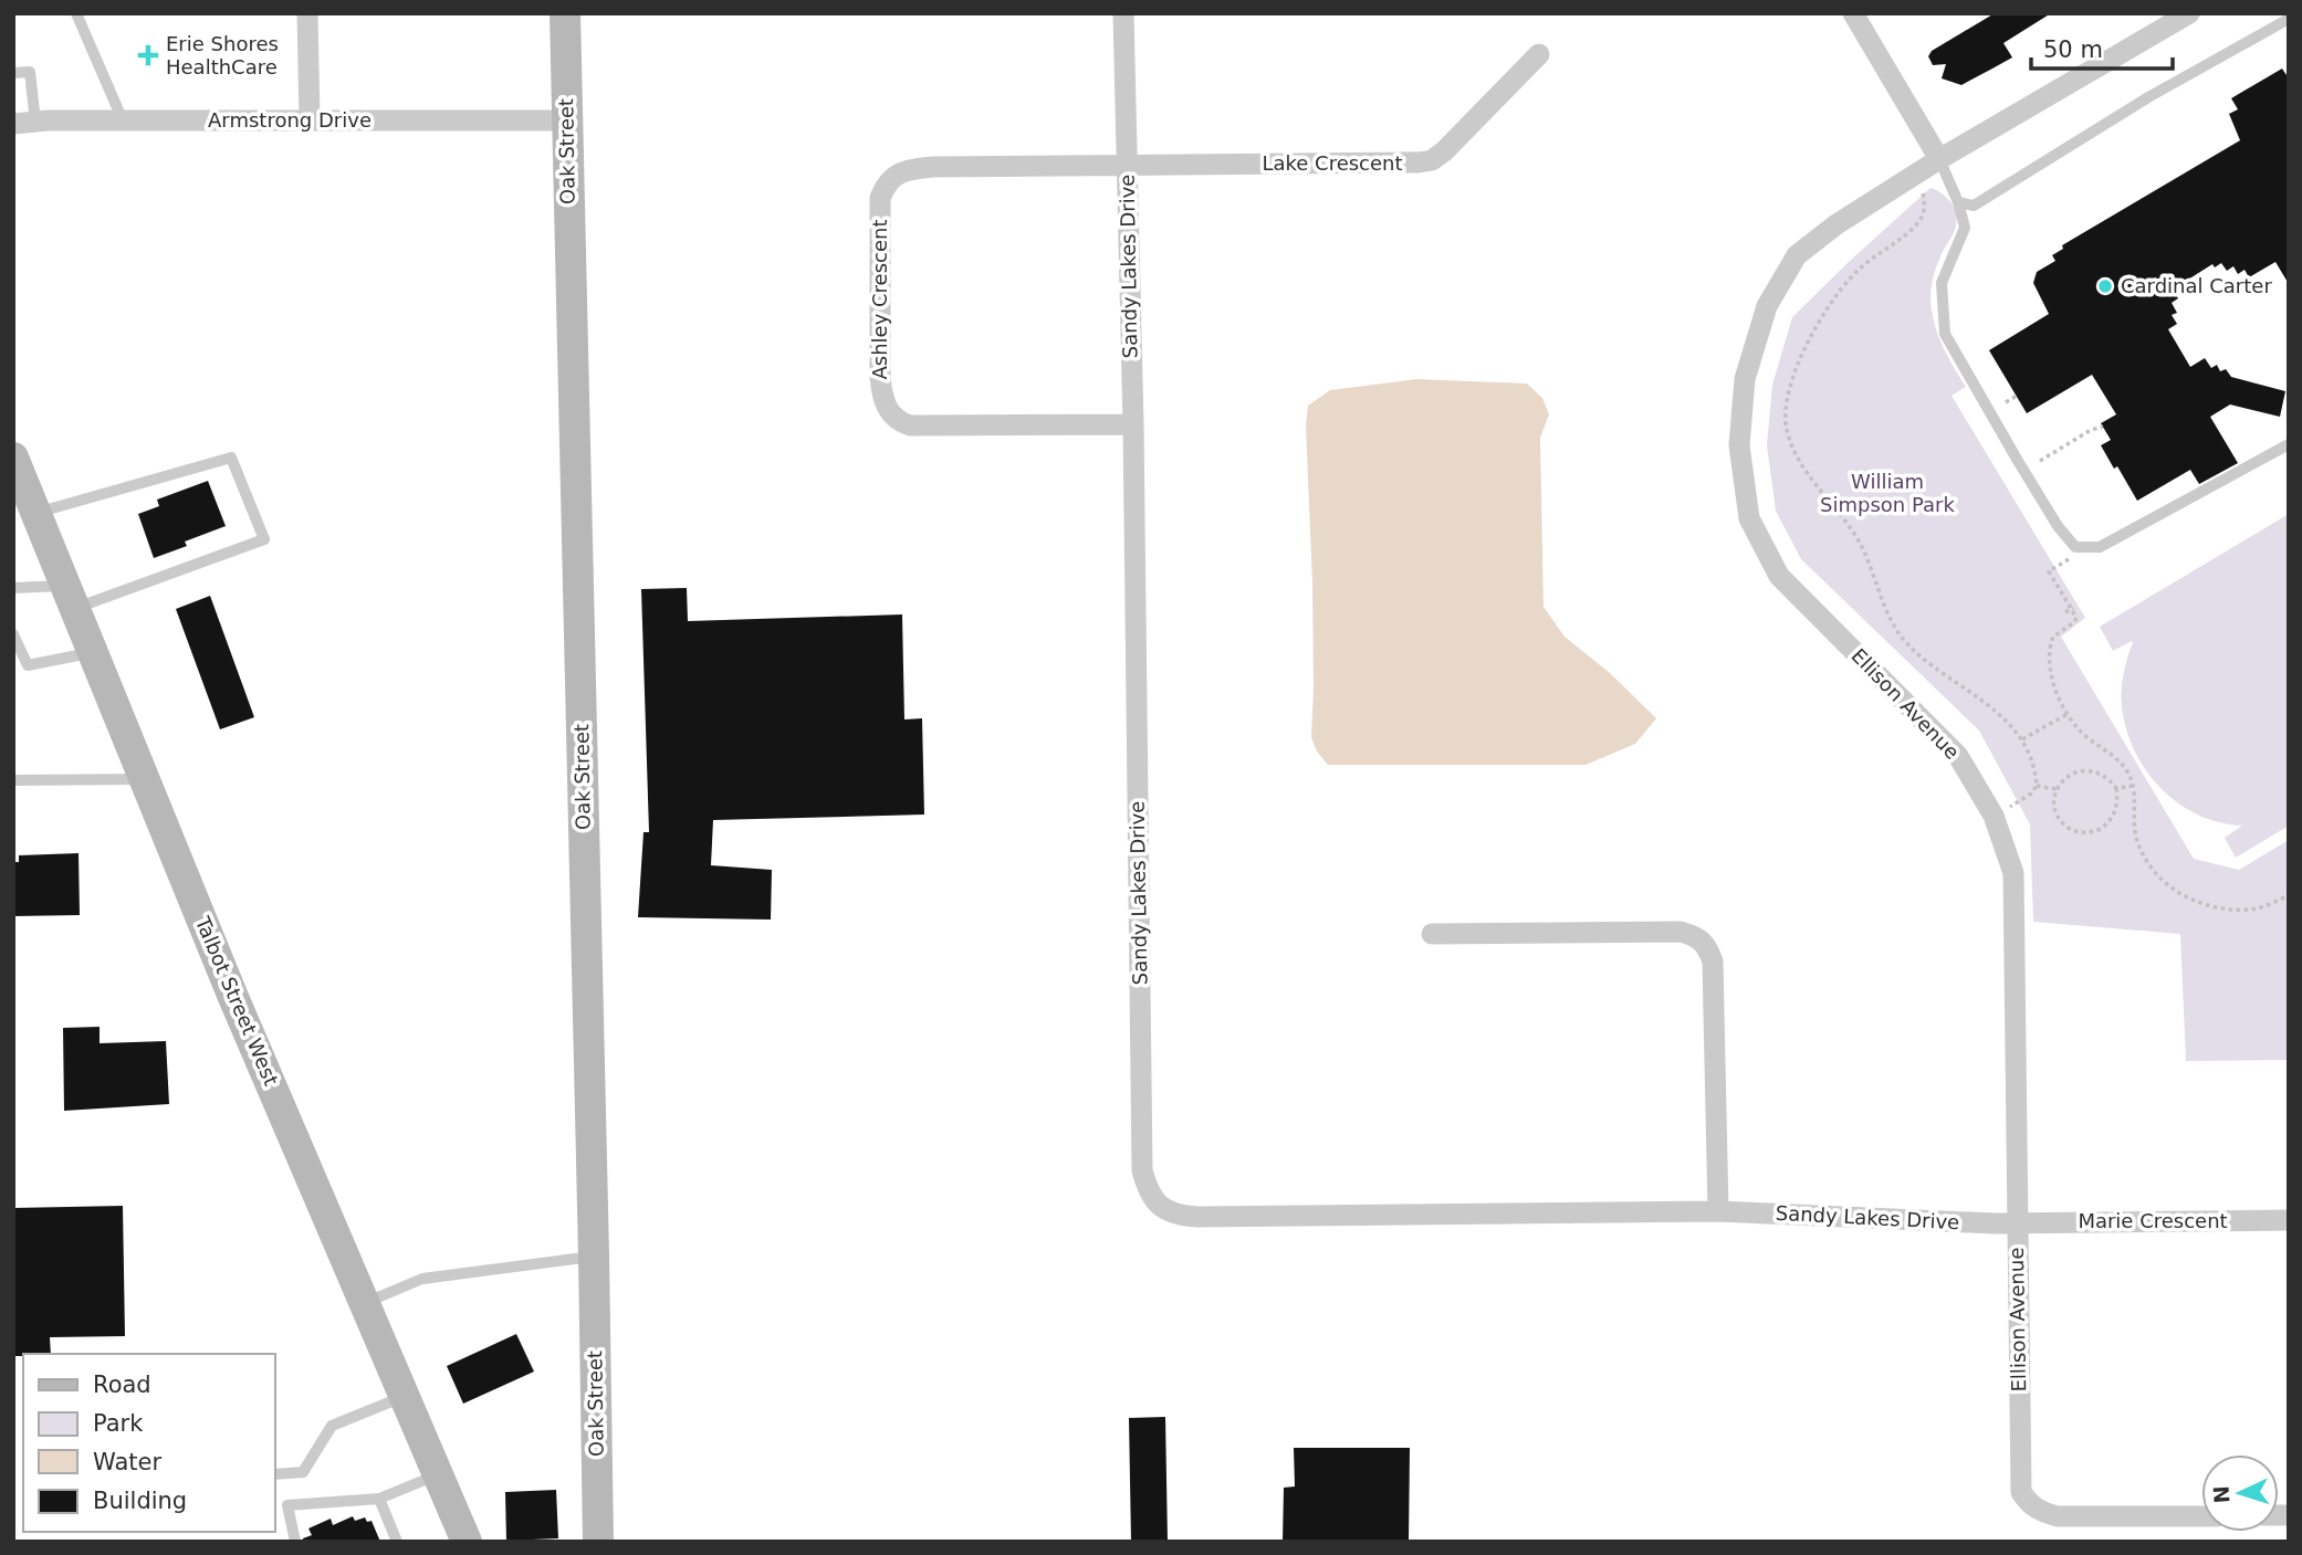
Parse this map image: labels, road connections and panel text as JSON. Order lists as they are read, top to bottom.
{
  "streets": {
    "main road": ["Oak Street", "Talbot Street West"],
    "street": [
      "Armstrong Drive",
      "Lake Crescent",
      "Sandy Lakes Drive",
      "Ashley Crescent",
      "Ellison Avenue",
      "Marie Crescent"
    ]
  },
  "crossings": [
    ["Armstrong Drive", "Oak Street"],
    ["Lake Crescent", "Sandy Lakes Drive"],
    ["Lake Crescent", "Ashley Crescent"],
    ["Sandy Lakes Drive", "Ashley Crescent"],
    ["Sandy Lakes Drive", "Ellison Avenue"],
    ["Sandy Lakes Drive", "Marie Crescent"],
    ["Ellison Avenue", "Marie Crescent"]
  ],
  "parks": ["William Simpson Park"],
  "places": {
    "health": ["Erie Shores HealthCare"],
    "other": ["Cardinal Carter"]
  },
  "legend": [
    "Road",
    "Park",
    "Water",
    "Building"
  ],
  "scale_bar": "50 m",
  "north": "left"
}
